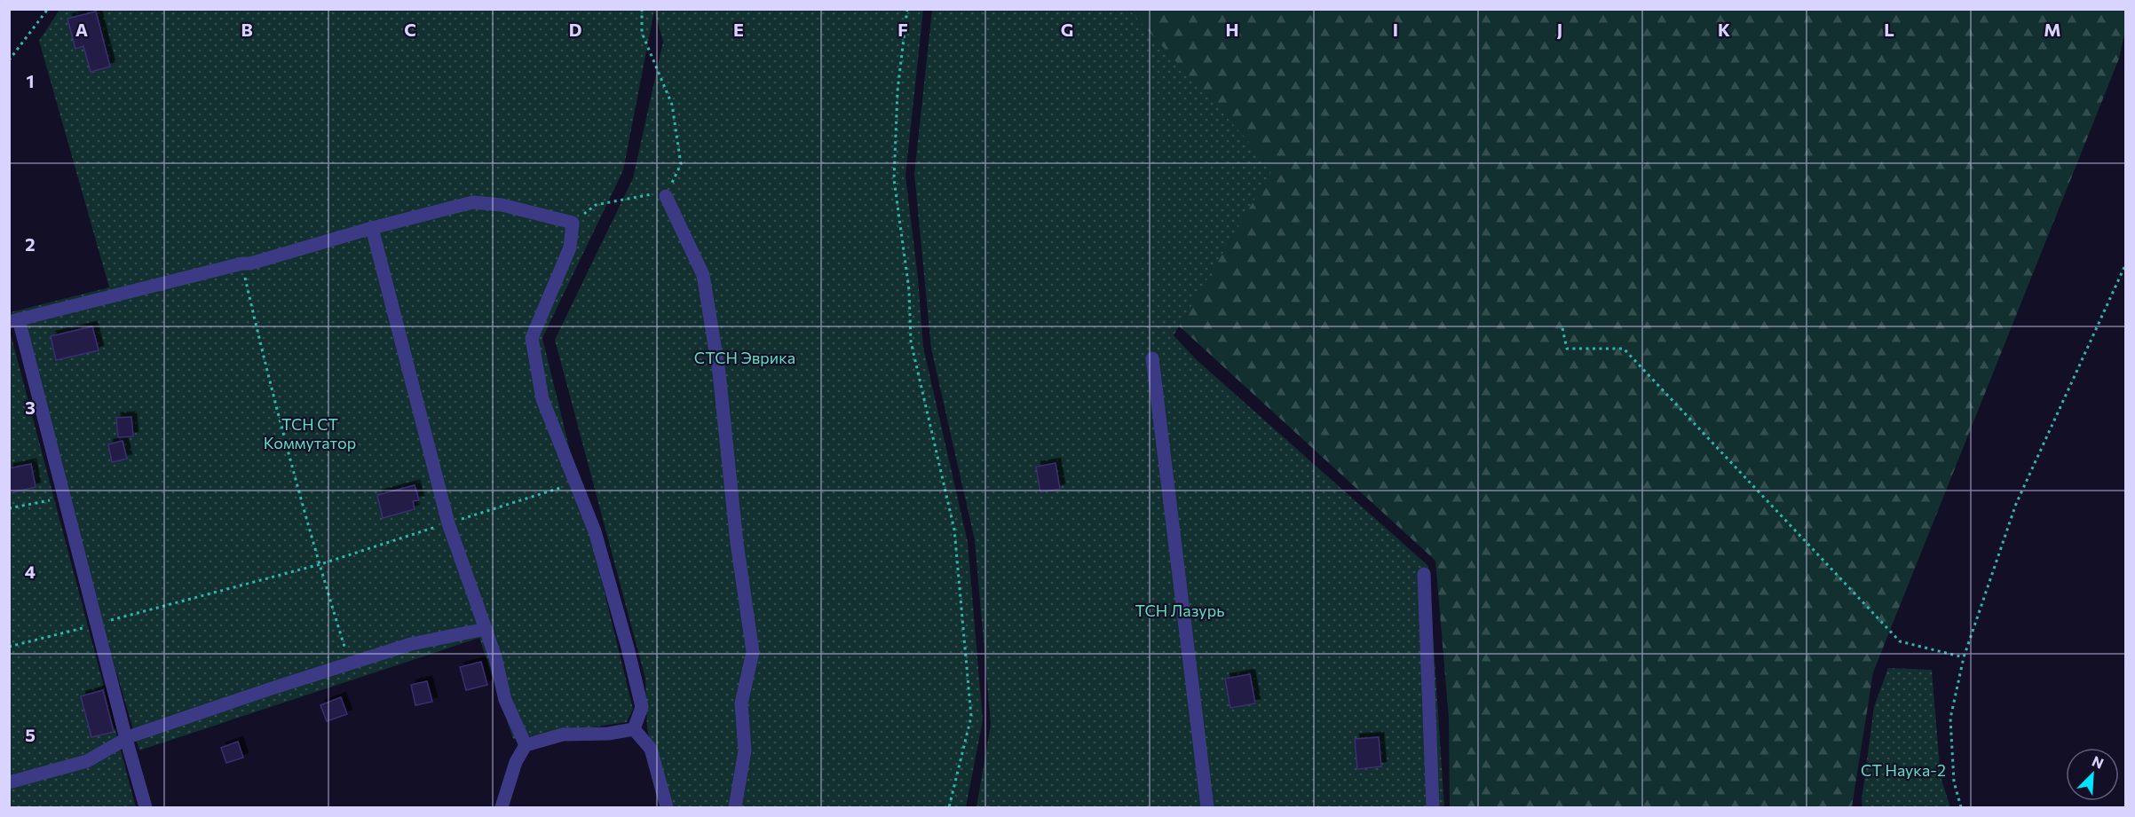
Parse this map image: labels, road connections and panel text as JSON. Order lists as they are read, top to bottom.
{
  "parks": [
    "СТСН Эврика",
    "ТСН СТ Коммутатор",
    "ТСН Лазурь",
    "СТ Наука-2"
  ],
  "north": "top right",
  "grid": {
    "columns": [
      "A",
      "B",
      "C",
      "D",
      "E",
      "F",
      "G",
      "H",
      "I",
      "J",
      "K",
      "L",
      "M"
    ],
    "rows": [
      "1",
      "2",
      "3",
      "4",
      "5"
    ]
  }
}
